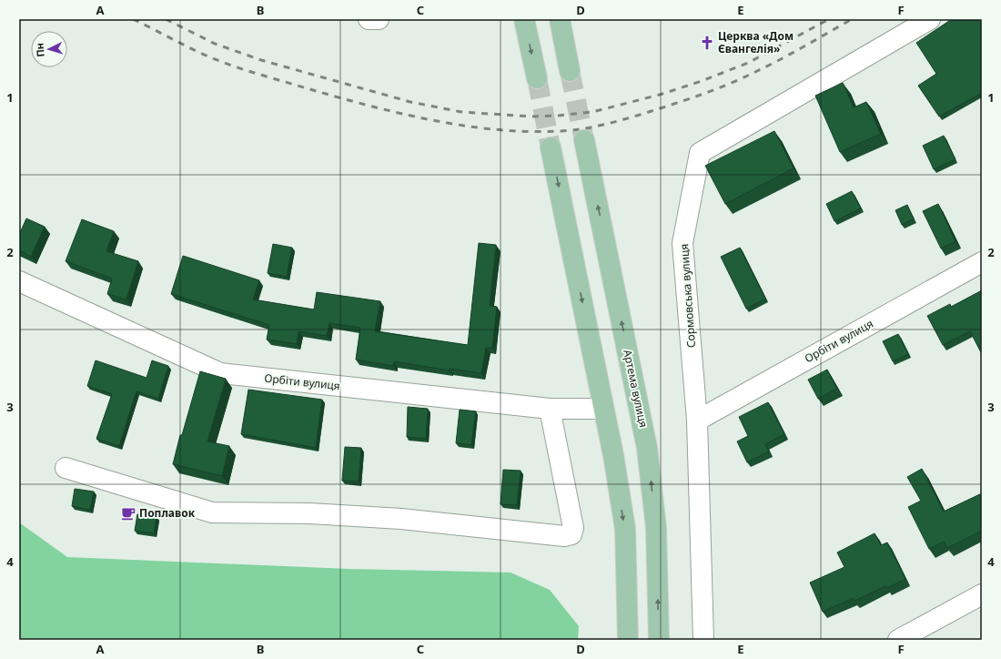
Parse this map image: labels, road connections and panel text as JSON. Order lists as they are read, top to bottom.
{
  "streets": {
    "main road": ["Артема вулиця"],
    "street": ["Сормовська вулиця", "Орбіти вулиця"]
  },
  "crossings": [
    ["Сормовська вулиця", "Орбіти вулиця"]
  ],
  "places": {
    "church": ["Церква «Дом Євангелія»"],
    "cafe": ["Поплавок"]
  },
  "north": "left",
  "grid": {
    "columns": [
      "A",
      "B",
      "C",
      "D",
      "E",
      "F"
    ],
    "rows": [
      "1",
      "2",
      "3",
      "4"
    ]
  }
}
